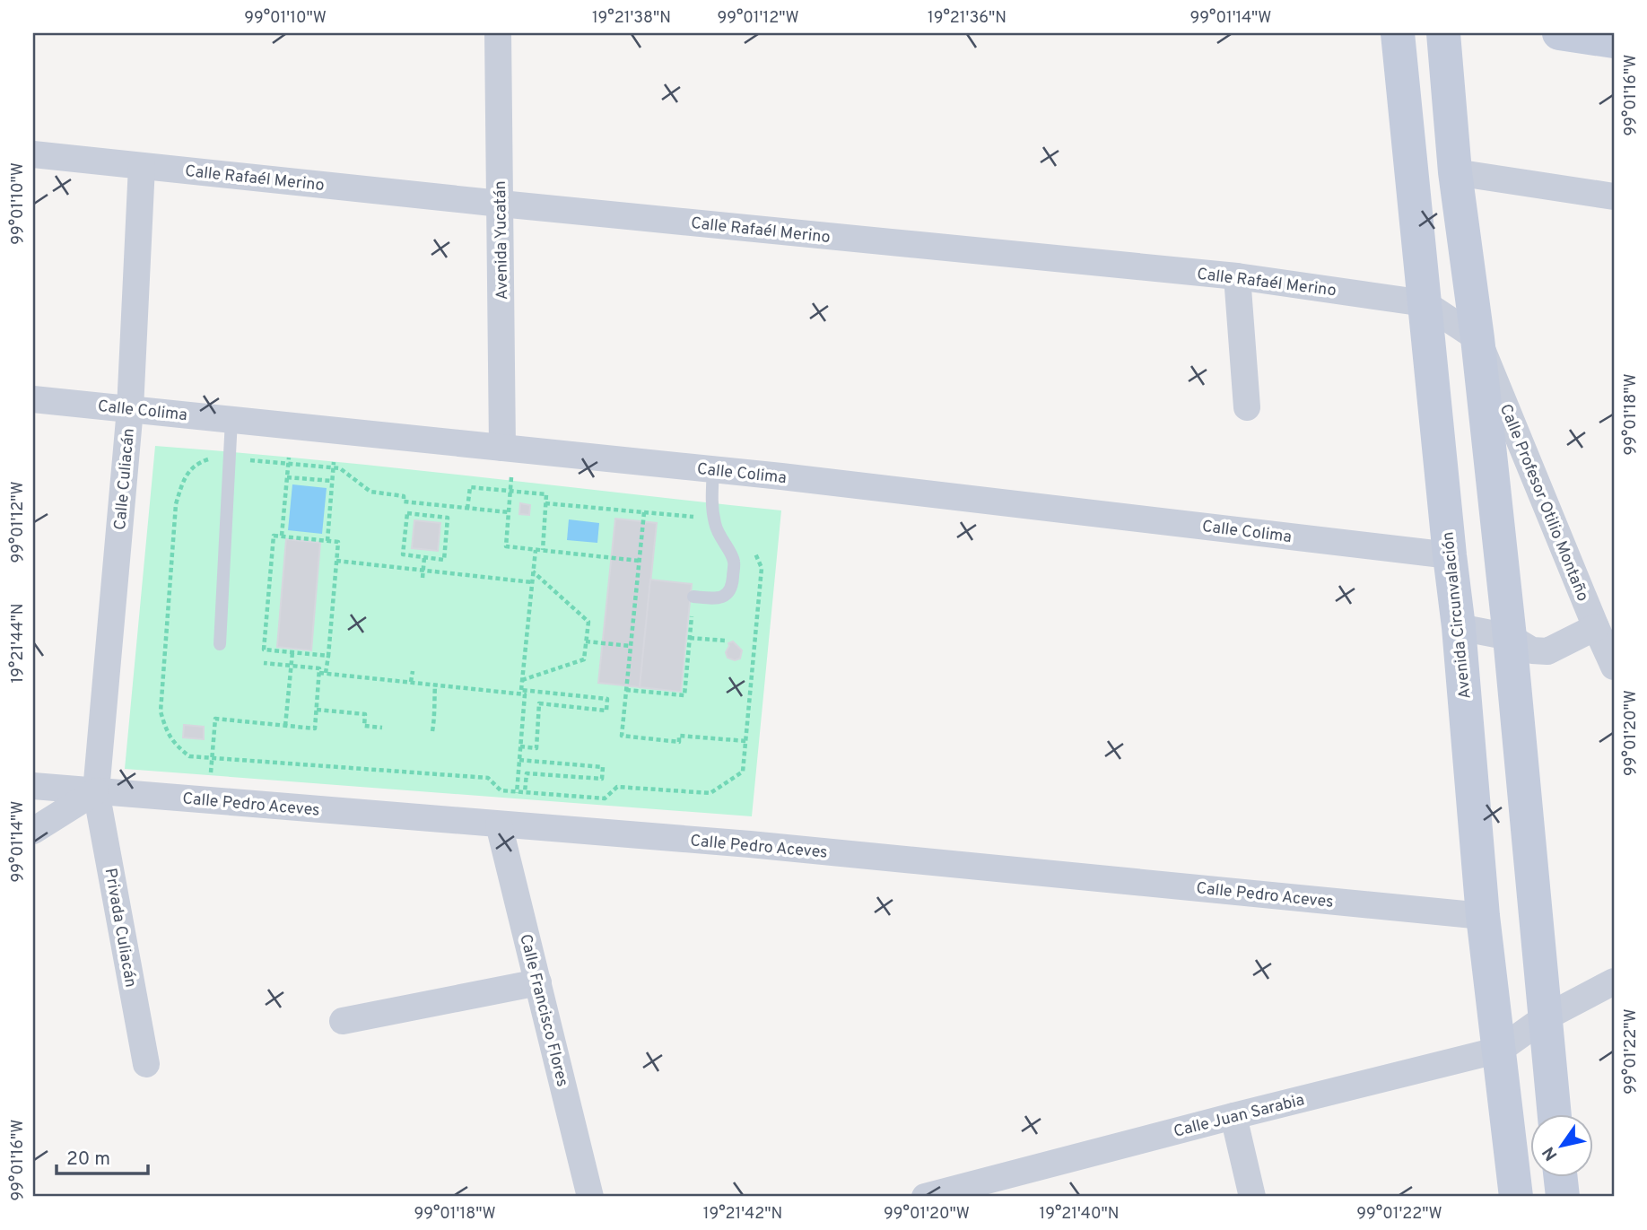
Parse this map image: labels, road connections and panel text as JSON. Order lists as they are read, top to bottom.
{
  "streets": {
    "street": [
      "Calle Rafaél Merino",
      "Avenida Yucatán",
      "Calle Colima",
      "Calle Culiacán",
      "Calle Profesor Otilio Montaño",
      "Avenida Circunvalación",
      "Calle Pedro Aceves",
      "Privada Culiacán",
      "Calle Francisco Flores",
      "Calle Juan Sarabia"
    ]
  },
  "crossings": [
    ["Calle Rafaél Merino", "Avenida Yucatán"],
    ["Calle Rafaél Merino", "Calle Culiacán"],
    ["Calle Rafaél Merino", "Calle Profesor Otilio Montaño"],
    ["Calle Rafaél Merino", "Avenida Circunvalación"],
    ["Avenida Yucatán", "Calle Colima"],
    ["Calle Colima", "Calle Culiacán"],
    ["Calle Colima", "Avenida Circunvalación"],
    ["Calle Culiacán", "Calle Pedro Aceves"],
    ["Calle Culiacán", "Privada Culiacán"],
    ["Avenida Circunvalación", "Calle Pedro Aceves"],
    ["Avenida Circunvalación", "Calle Juan Sarabia"],
    ["Calle Pedro Aceves", "Privada Culiacán"],
    ["Calle Pedro Aceves", "Calle Francisco Flores"]
  ],
  "scale_bar": "20 m",
  "north": "bottom left",
  "coordinates": [
    "99°01'10\"W",
    "19°21'38\"N",
    "99°01'12\"W",
    "19°21'36\"N",
    "99°01'14\"W",
    "99°01'16\"W",
    "99°01'18\"W",
    "19°21'44\"N",
    "99°01'20\"W",
    "99°01'22\"W",
    "19°21'42\"N",
    "19°21'40\"N"
  ]
}
